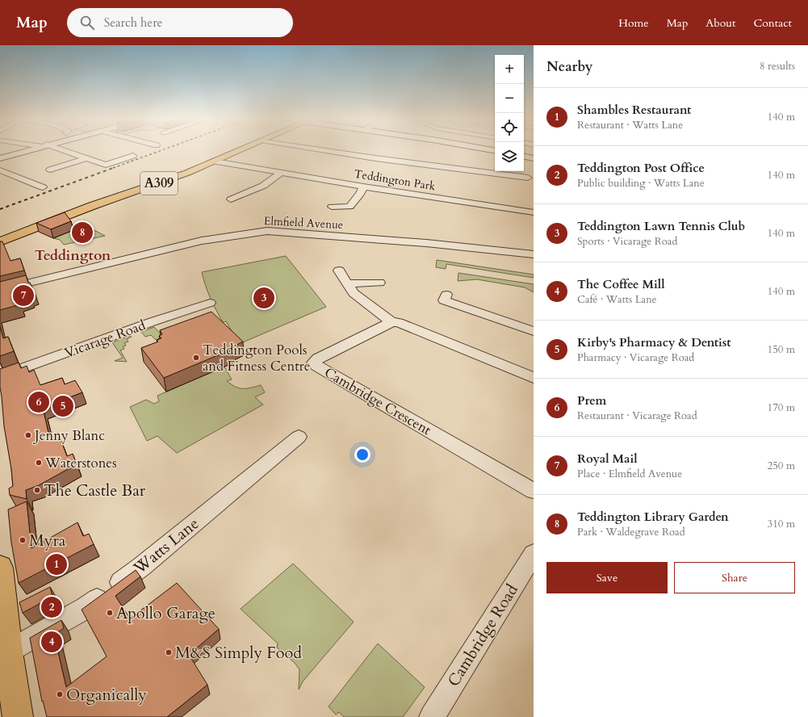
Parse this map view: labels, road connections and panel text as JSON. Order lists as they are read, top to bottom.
{
  "streets": {
    "main road": ["A309"],
    "street": [
      "Teddington Park",
      "Elmfield Avenue",
      "Vicarage Road",
      "Cambridge Crescent",
      "Watts Lane",
      "Cambridge Road"
    ]
  },
  "crossings": [
    ["Teddington Park", "A309"]
  ],
  "districts": ["Teddington"],
  "places": [
    "Teddington Pools and Fitness Centre",
    "Jenny Blanc",
    "Waterstones",
    "The Castle Bar",
    "Myra",
    "Apollo Garage",
    "M&S Simply Food",
    "Organically"
  ],
  "page": {
    "header": "Map",
    "search": "Search here",
    "nav": [
      "Home",
      "Map",
      "About",
      "Contact"
    ],
    "heading": ["Nearby", "8 results"],
    "map_buttons": ["+", "−"],
    "list": [
      {
        "mark": "1",
        "name": "Shambles Restaurant",
        "note": "Restaurant · Watts Lane",
        "value": "140 m"
      },
      {
        "mark": "2",
        "name": "Teddington Post Office",
        "note": "Public building · Watts Lane",
        "value": "140 m"
      },
      {
        "mark": "3",
        "name": "Teddington Lawn Tennis Club",
        "note": "Sports · Vicarage Road",
        "value": "140 m"
      },
      {
        "mark": "4",
        "name": "The Coffee Mill",
        "note": "Café · Watts Lane",
        "value": "140 m"
      },
      {
        "mark": "5",
        "name": "Kirby's Pharmacy & Dentist",
        "note": "Pharmacy · Vicarage Road",
        "value": "150 m"
      },
      {
        "mark": "6",
        "name": "Prem",
        "note": "Restaurant · Vicarage Road",
        "value": "170 m"
      },
      {
        "mark": "7",
        "name": "Royal Mail",
        "note": "Place · Elmfield Avenue",
        "value": "250 m"
      },
      {
        "mark": "8",
        "name": "Teddington Library Garden",
        "note": "Park · Waldegrave Road",
        "value": "310 m"
      }
    ],
    "pins": [
      "8",
      "7",
      "3",
      "6",
      "5",
      "1",
      "2",
      "4"
    ],
    "buttons": ["Save", "Share"]
  }
}
